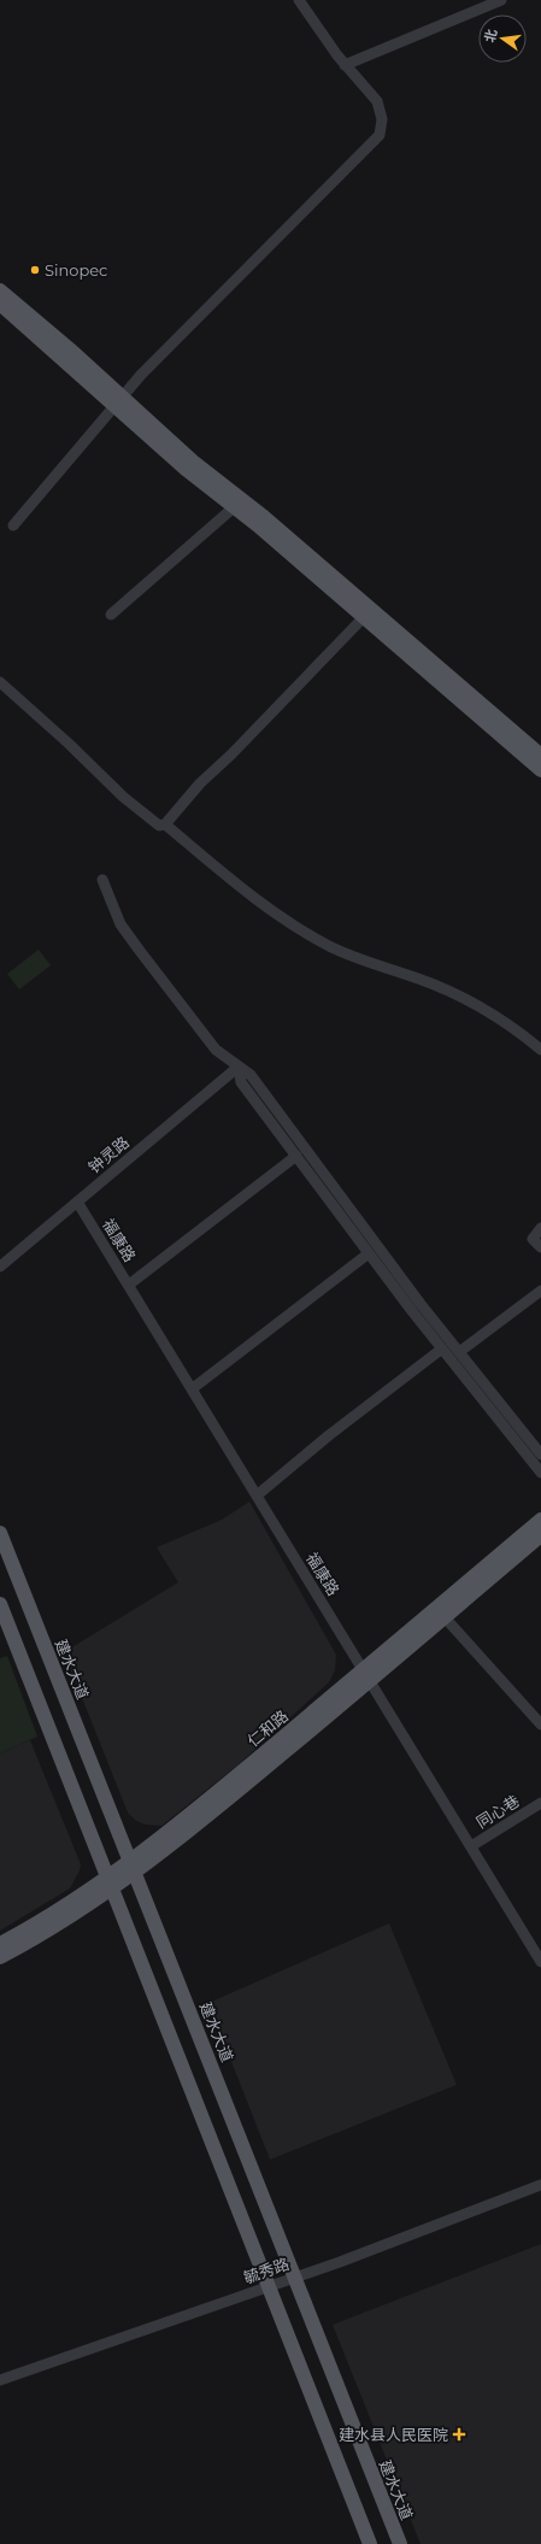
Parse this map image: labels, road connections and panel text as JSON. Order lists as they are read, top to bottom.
{
  "streets": {
    "main road": ["建水大道", "仁和路"],
    "street": [
      "钟灵路",
      "福康路",
      "同心巷",
      "毓秀路"
    ]
  },
  "crossings": [
    ["钟灵路", "福康路"],
    ["福康路", "仁和路"],
    ["福康路", "同心巷"],
    ["建水大道", "仁和路"],
    ["建水大道", "毓秀路"]
  ],
  "places": {
    "other": ["Sinopec"],
    "health": ["建水县人民医院"]
  },
  "north": "left"
}
